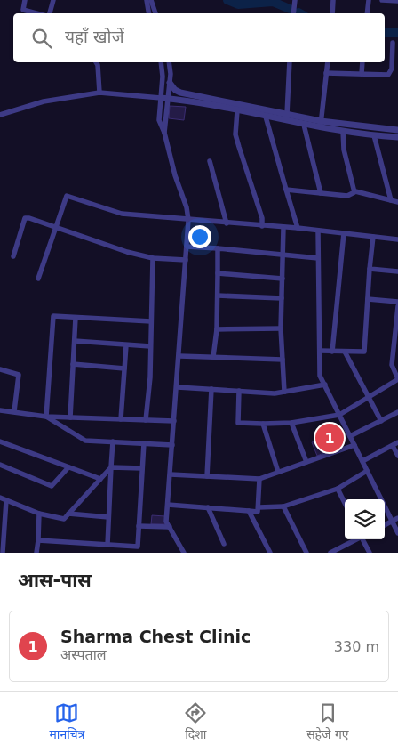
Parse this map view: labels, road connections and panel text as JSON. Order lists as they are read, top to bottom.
{
  "page": {
    "search": "यहाँ खोजें",
    "pins": "1",
    "heading": "आस-पास",
    "list": [
      {
        "mark": "1",
        "name": "Sharma Chest Clinic",
        "note": "अस्पताल",
        "value": "330 m"
      }
    ],
    "nav": ["मानचित्र", "दिशा", "सहेजे गए"]
  }
}
